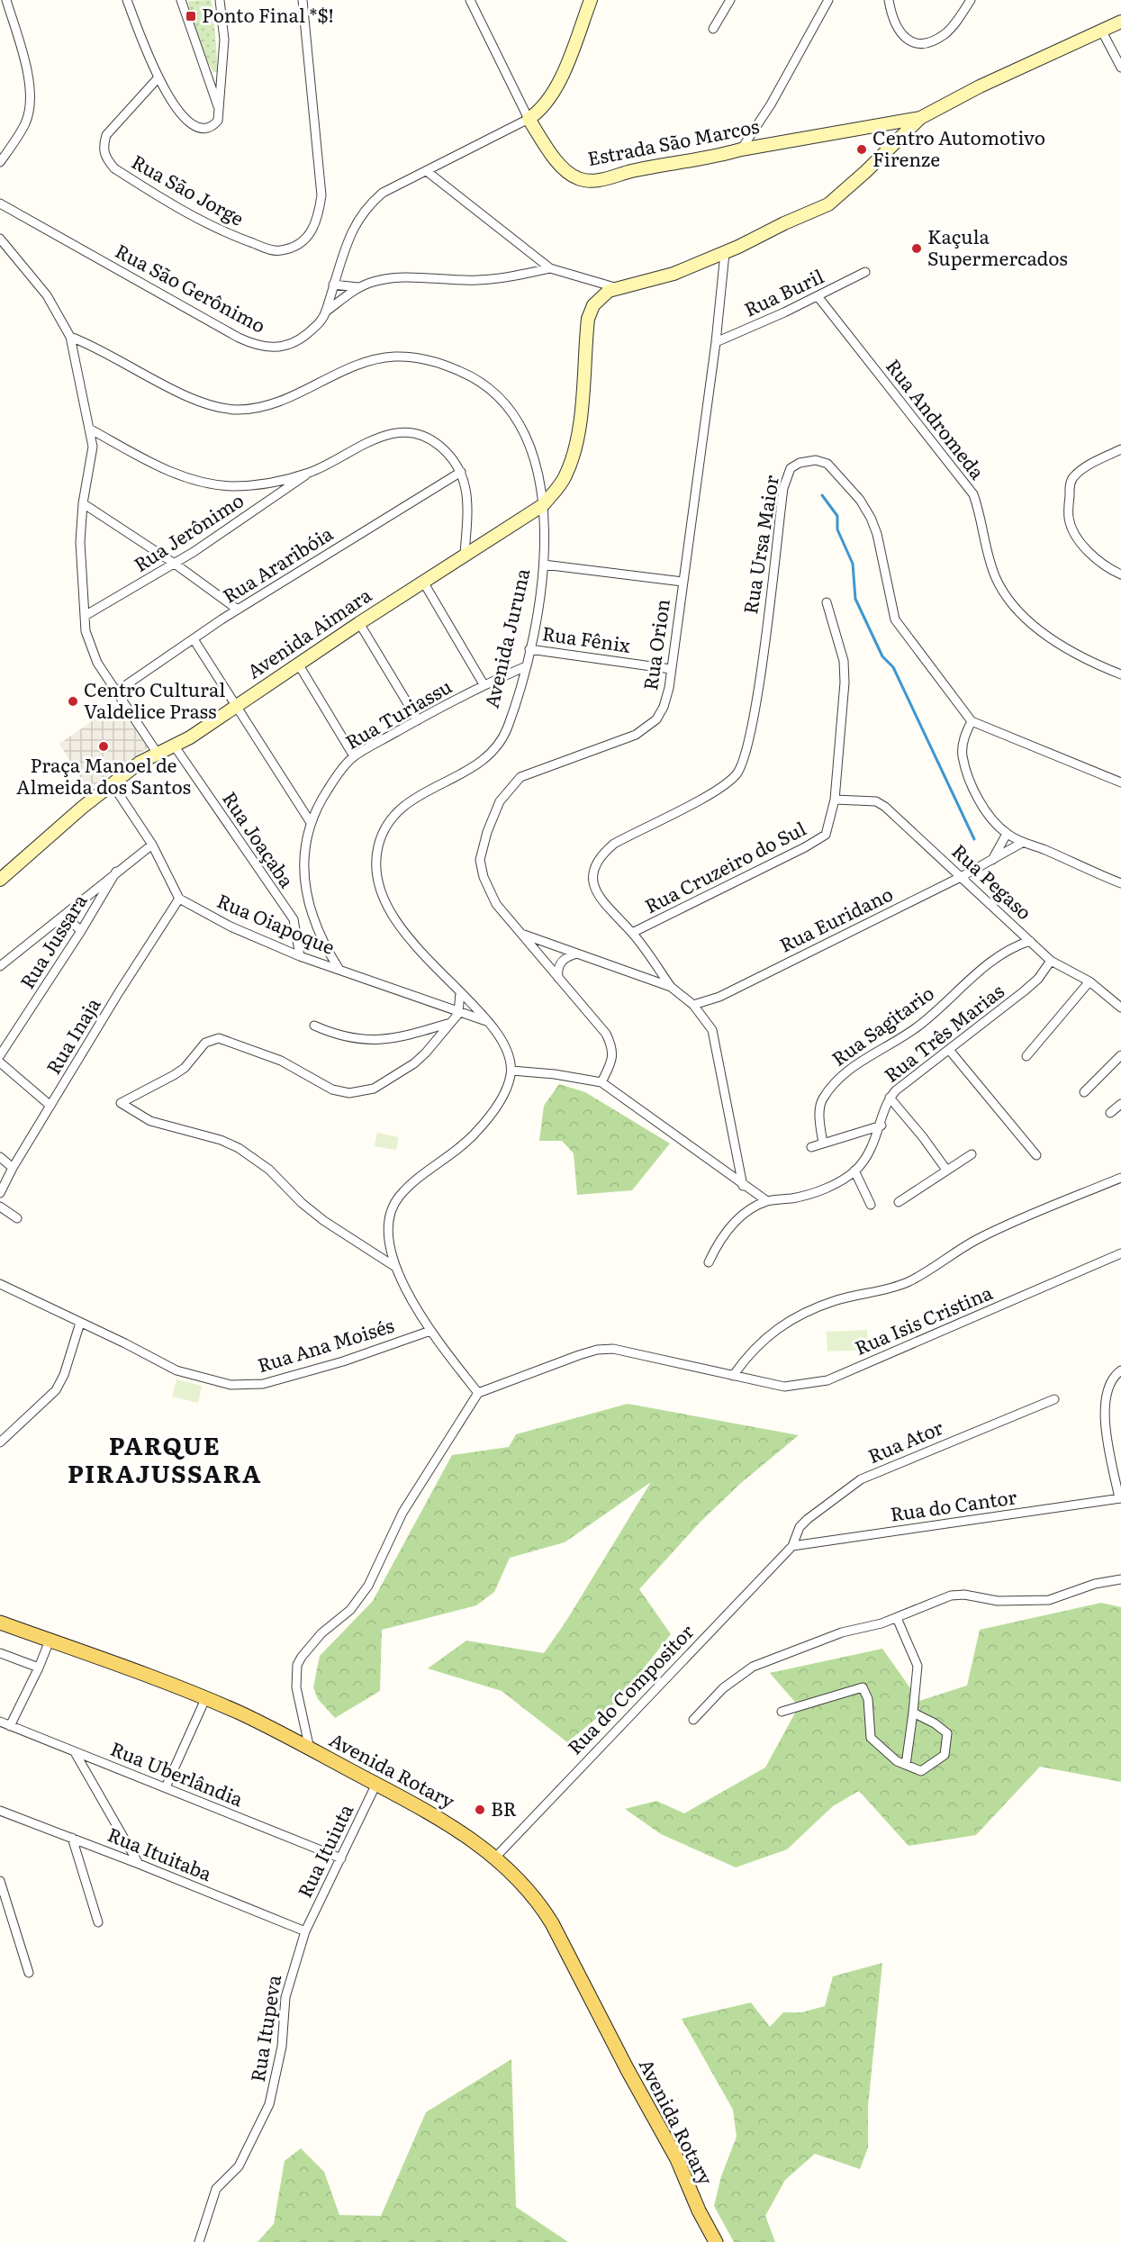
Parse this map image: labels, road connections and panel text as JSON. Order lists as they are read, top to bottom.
{
  "streets": {
    "main road": ["Estrada São Marcos", "Avenida Aimara", "Avenida Rotary"],
    "street": [
      "Rua São Jorge",
      "Rua São Gerônimo",
      "Rua Buril",
      "Rua Andromeda",
      "Rua Jerônimo",
      "Rua Ursa Maior",
      "Rua Araribóia",
      "Avenida Juruna",
      "Rua Fênix",
      "Rua Orion",
      "Rua Turiassu",
      "Rua Joaçaba",
      "Rua Cruzeiro do Sul",
      "Rua Pegaso",
      "Rua Euridano",
      "Rua Oiapoque",
      "Rua Jussara",
      "Rua Sagitario",
      "Rua Três Marias",
      "Rua Inaja",
      "Rua Isis Cristina",
      "Rua Ana Moisés",
      "Rua Ator",
      "Rua do Cantor",
      "Rua do Compositor",
      "Rua Uberlândia",
      "Rua Ituiuta",
      "Rua Ituitaba",
      "Rua Itupeva"
    ]
  },
  "crossings": [
    ["Estrada São Marcos", "Rua São Gerônimo"],
    ["Rua Buril", "Rua Andromeda"],
    ["Rua Buril", "Rua Orion"],
    ["Rua Ursa Maior", "Rua Cruzeiro do Sul"],
    ["Avenida Aimara", "Avenida Juruna"],
    ["Avenida Aimara", "Rua Joaçaba"],
    ["Avenida Juruna", "Rua Fênix"],
    ["Avenida Juruna", "Rua Turiassu"],
    ["Avenida Juruna", "Rua Oiapoque"],
    ["Rua Fênix", "Rua Orion"],
    ["Rua Turiassu", "Rua Oiapoque"],
    ["Rua Joaçaba", "Rua Oiapoque"],
    ["Rua Cruzeiro do Sul", "Rua Pegaso"],
    ["Rua Pegaso", "Rua Euridano"],
    ["Rua Pegaso", "Rua Sagitario"],
    ["Rua Pegaso", "Rua Três Marias"],
    ["Rua Oiapoque", "Rua Inaja"],
    ["Rua Ator", "Rua do Cantor"],
    ["Rua Ator", "Rua do Compositor"],
    ["Rua do Cantor", "Rua do Compositor"],
    ["Rua do Compositor", "Avenida Rotary"],
    ["Avenida Rotary", "Rua Ituiuta"],
    ["Rua Uberlândia", "Rua Ituiuta"],
    ["Rua Ituiuta", "Rua Ituitaba"],
    ["Rua Ituiuta", "Rua Itupeva"],
    ["Rua Ituitaba", "Rua Itupeva"]
  ],
  "districts": ["PARQUE PIRAJUSSARA"],
  "places": {
    "transit": ["Ponto Final *$!"],
    "other": [
      "Centro Automotivo Firenze",
      "Kaçula Supermercados",
      "Centro Cultural Valdelice Prass",
      "Praça Manoel de Almeida dos Santos",
      "BR"
    ]
  }
}
